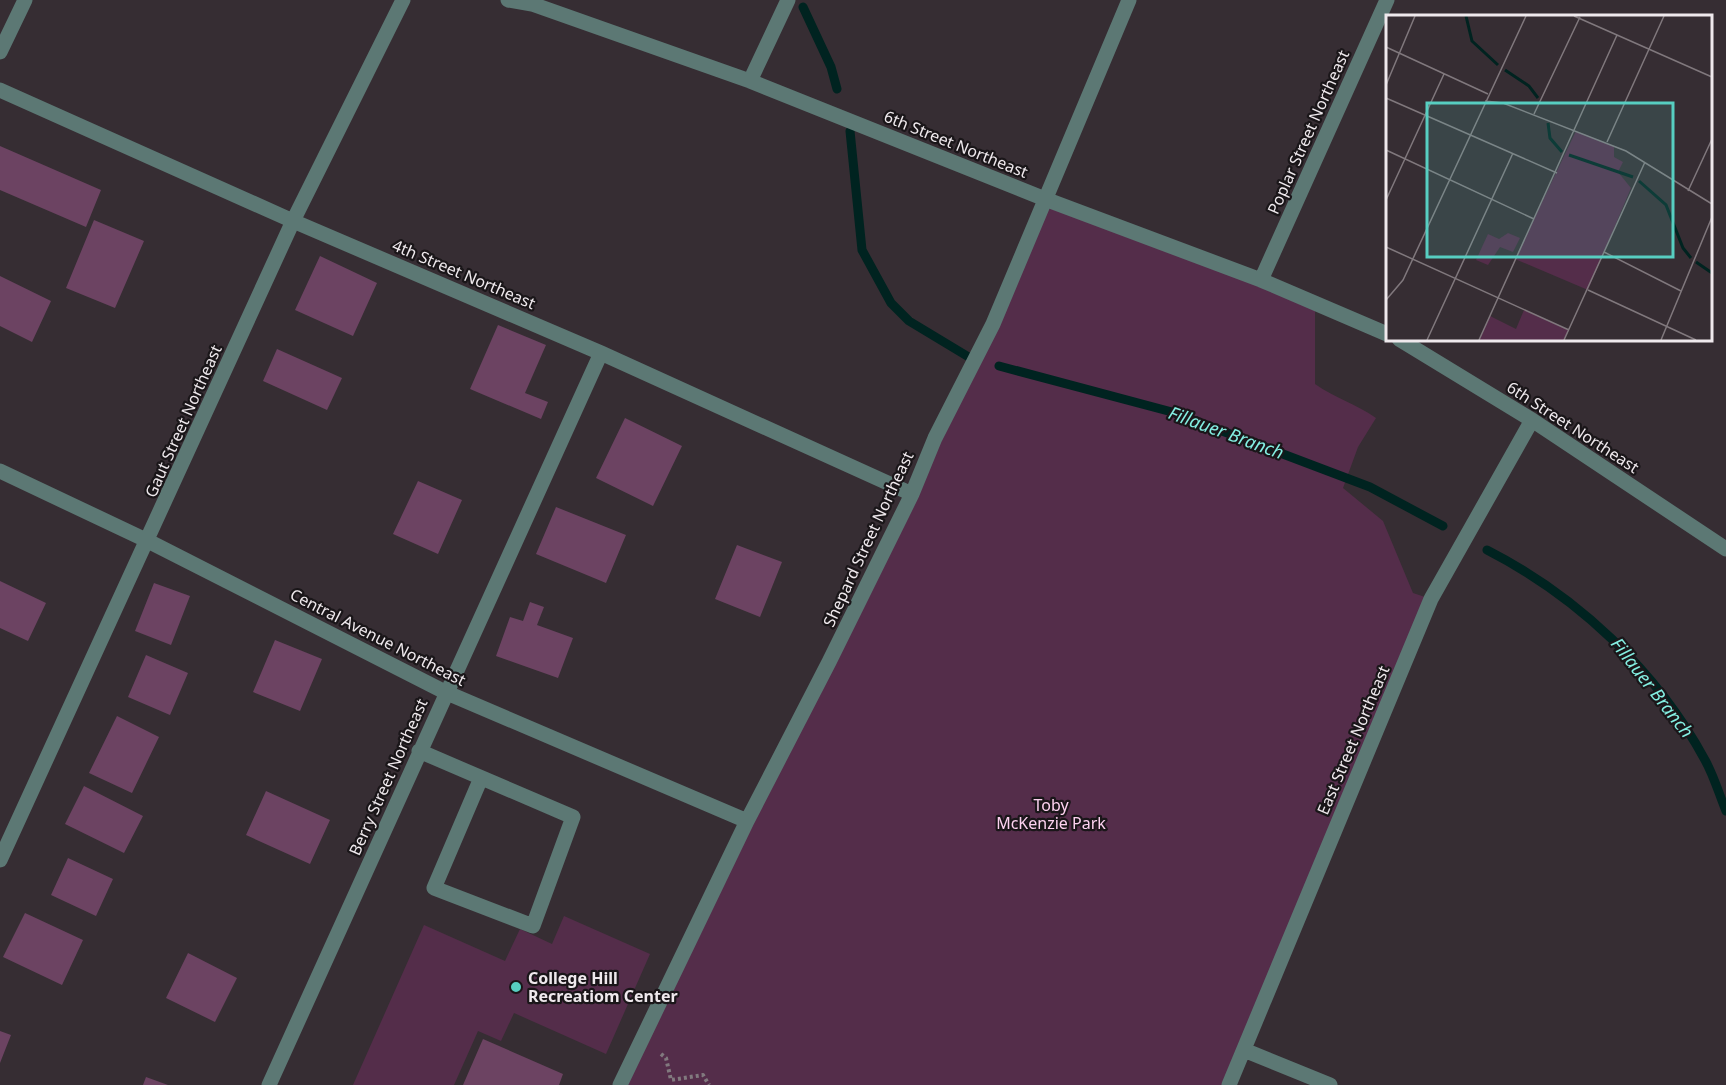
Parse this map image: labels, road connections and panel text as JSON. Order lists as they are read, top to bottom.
{
  "streets": {
    "street": [
      "Poplar Street Northeast",
      "6th Street Northeast",
      "4th Street Northeast",
      "Gaut Street Northeast",
      "Shepard Street Northeast",
      "Central Avenue Northeast",
      "East Street Northeast",
      "Berry Street Northeast"
    ]
  },
  "crossings": [
    ["Poplar Street Northeast", "6th Street Northeast"],
    ["6th Street Northeast", "Shepard Street Northeast"],
    ["6th Street Northeast", "East Street Northeast"],
    ["4th Street Northeast", "Gaut Street Northeast"],
    ["4th Street Northeast", "Shepard Street Northeast"],
    ["4th Street Northeast", "Berry Street Northeast"],
    ["Gaut Street Northeast", "Central Avenue Northeast"],
    ["Shepard Street Northeast", "Central Avenue Northeast"],
    ["Central Avenue Northeast", "Berry Street Northeast"]
  ],
  "water": ["Fillauer Branch"],
  "parks": ["Toby McKenzie Park"],
  "places": ["College Hill Recreatiom Center"]
}
